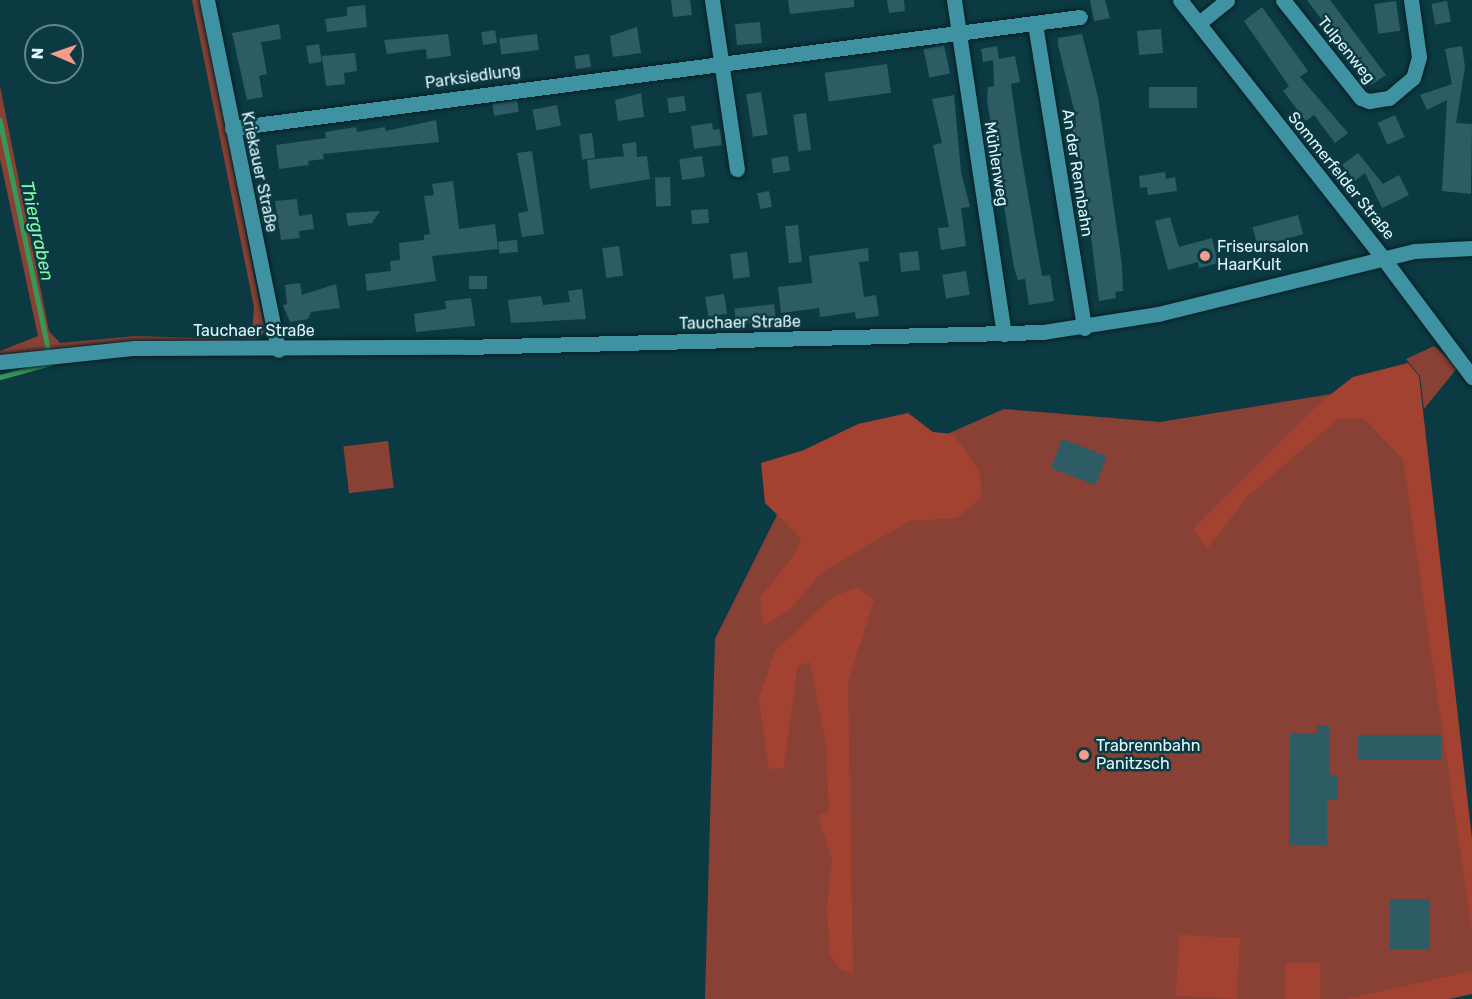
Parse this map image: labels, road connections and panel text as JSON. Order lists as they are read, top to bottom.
{
  "streets": {
    "street": [
      "Tulpenweg",
      "Parksiedlung",
      "Mühlenweg",
      "Kriekauer Straße",
      "An der Rennbahn",
      "Sommerfelder Straße",
      "Tauchaer Straße"
    ]
  },
  "crossings": [
    ["Parksiedlung", "Mühlenweg"],
    ["Parksiedlung", "Kriekauer Straße"],
    ["Parksiedlung", "An der Rennbahn"],
    ["Mühlenweg", "Tauchaer Straße"],
    ["Kriekauer Straße", "Tauchaer Straße"],
    ["An der Rennbahn", "Tauchaer Straße"],
    ["Sommerfelder Straße", "Tauchaer Straße"]
  ],
  "water": ["Thiergraben"],
  "places": ["Friseursalon HaarKult", "Trabrennbahn Panitzsch"],
  "north": "left"
}
